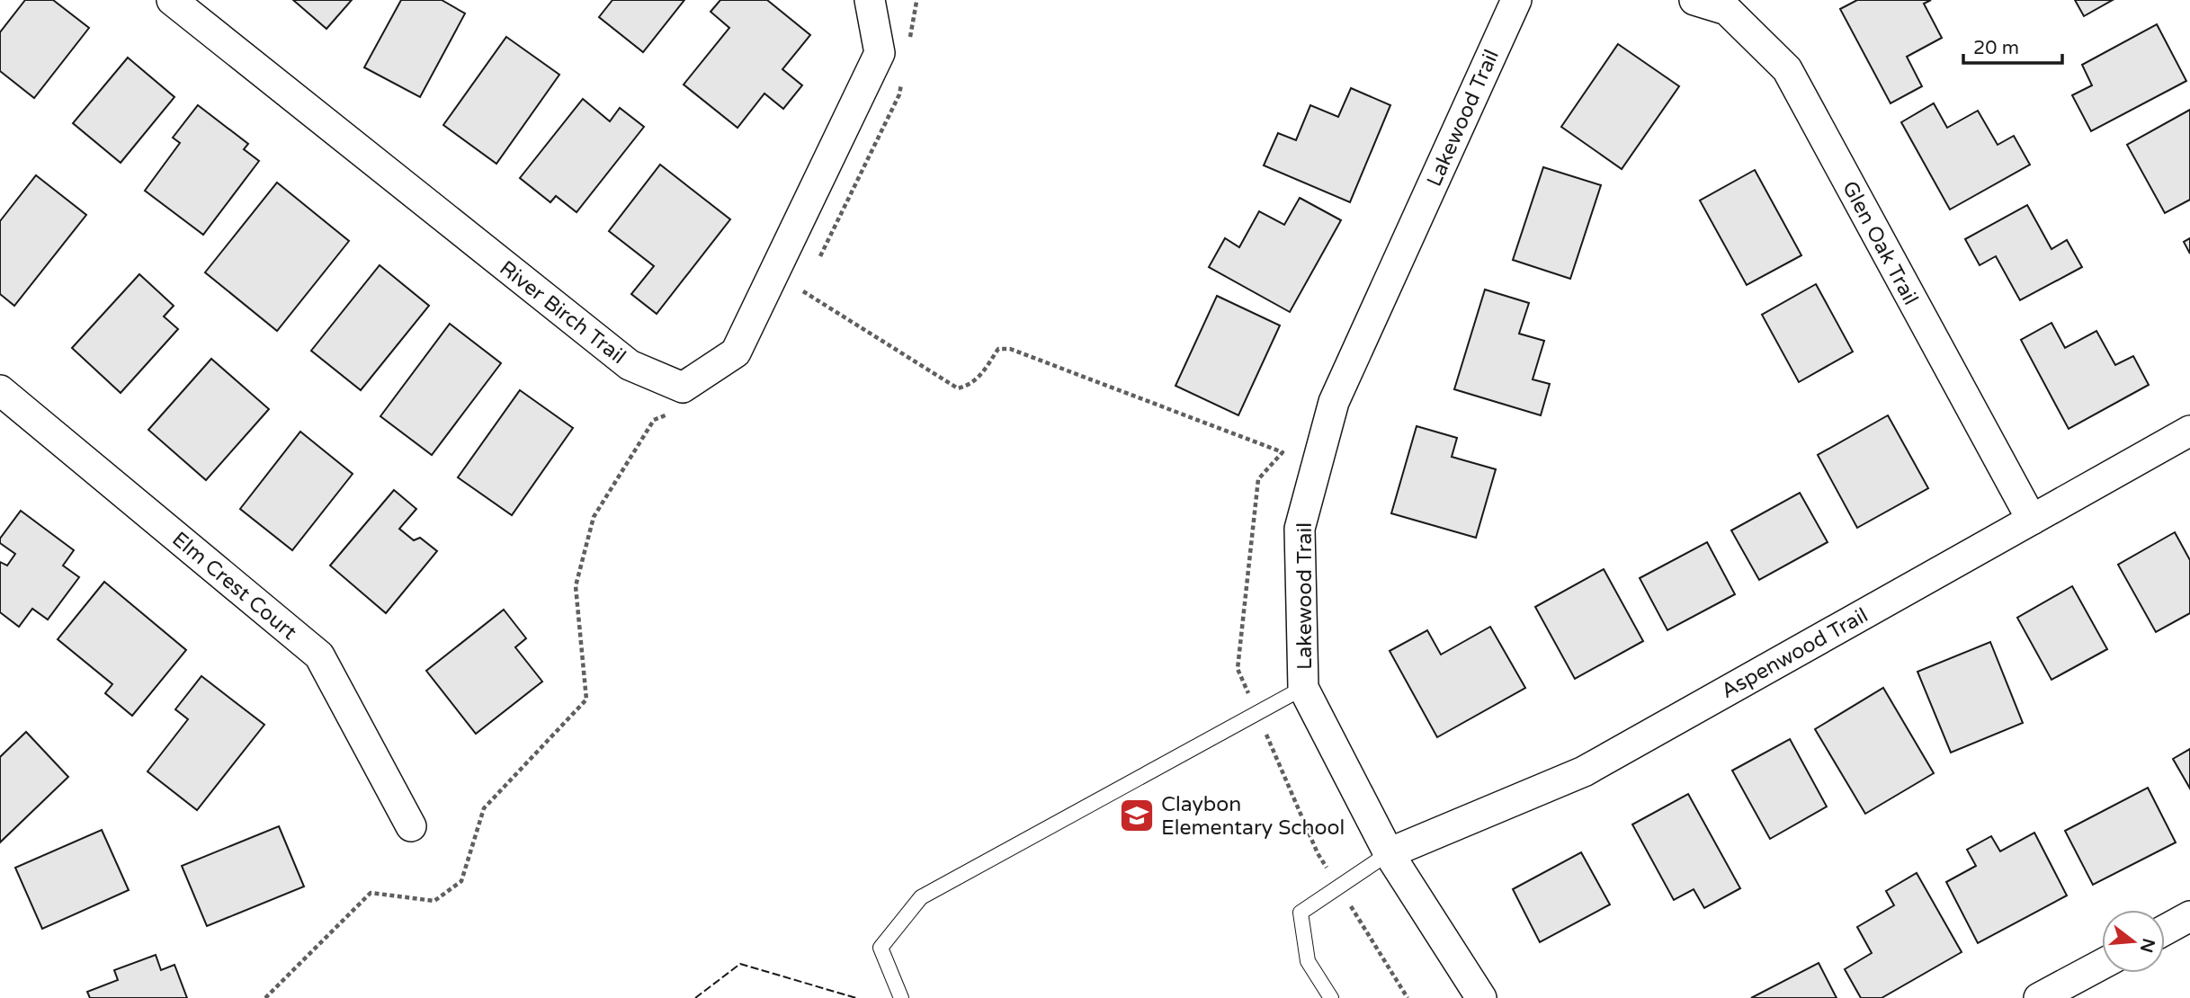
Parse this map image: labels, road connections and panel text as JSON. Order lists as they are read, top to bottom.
{
  "streets": {
    "street": [
      "Lakewood Trail",
      "Glen Oak Trail",
      "River Birch Trail",
      "Elm Crest Court",
      "Aspenwood Trail"
    ]
  },
  "crossings": [
    ["Lakewood Trail", "Aspenwood Trail"],
    ["Glen Oak Trail", "Aspenwood Trail"]
  ],
  "places": {
    "school or university": ["Claybon Elementary School"]
  },
  "scale_bar": "20 m",
  "north": "right"
}
